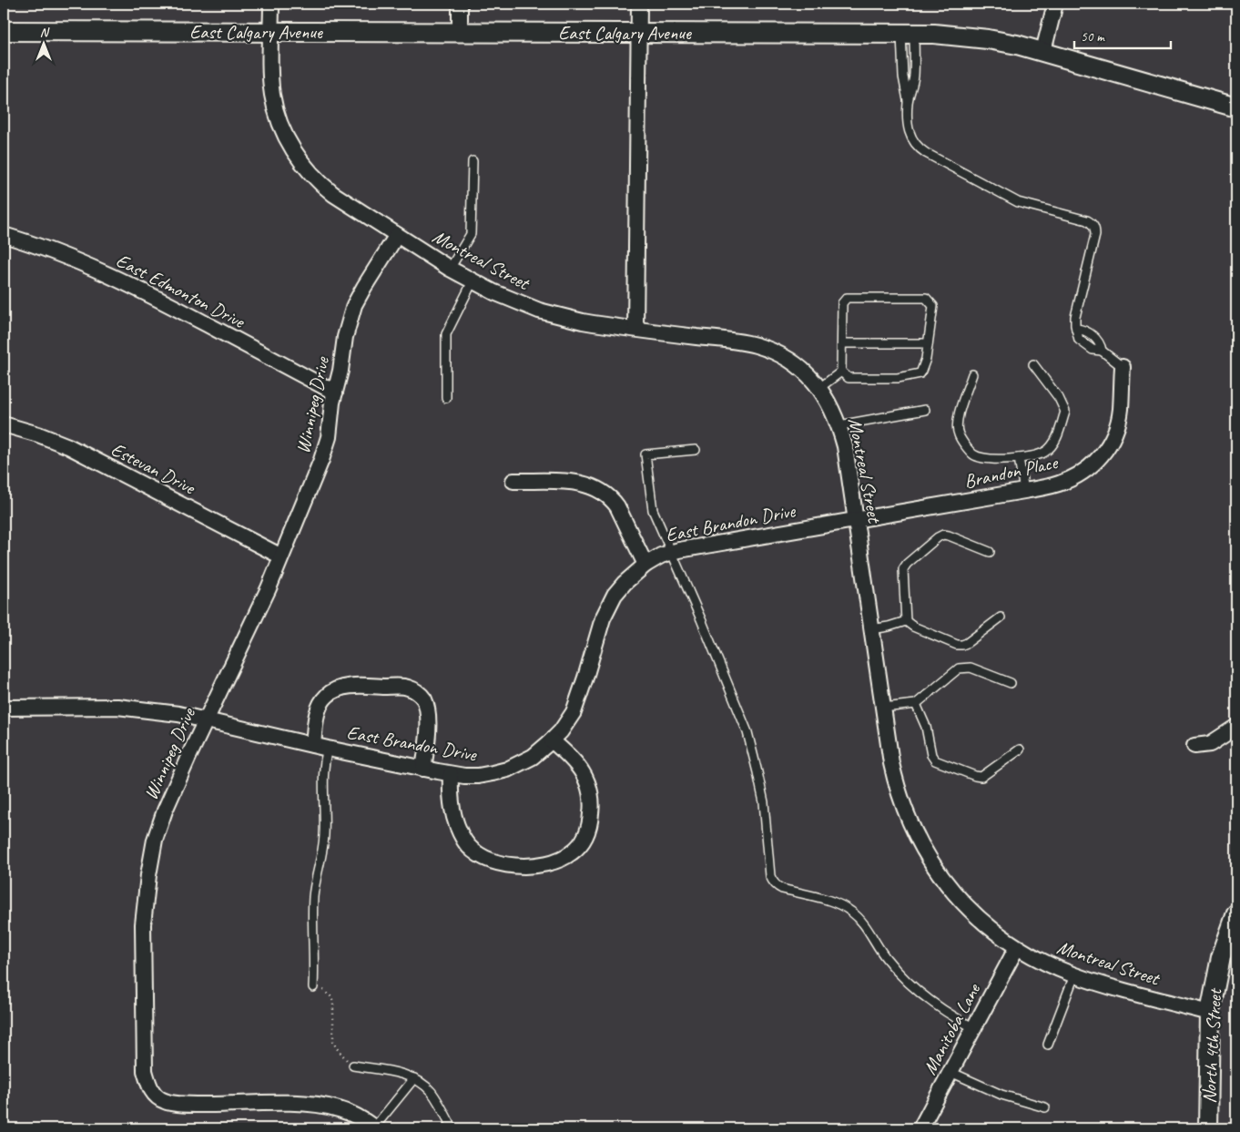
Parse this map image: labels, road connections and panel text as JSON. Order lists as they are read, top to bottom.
{
  "streets": {
    "street": [
      "East Calgary Avenue",
      "Montreal Street",
      "East Edmonton Drive",
      "Winnipeg Drive",
      "Estevan Drive",
      "Brandon Place",
      "East Brandon Drive",
      "Manitoba Lane",
      "North 4th Street"
    ]
  },
  "crossings": [
    ["East Calgary Avenue", "Montreal Street"],
    ["Montreal Street", "Winnipeg Drive"],
    ["Montreal Street", "Brandon Place"],
    ["Montreal Street", "East Brandon Drive"],
    ["Montreal Street", "Manitoba Lane"],
    ["Montreal Street", "North 4th Street"],
    ["East Edmonton Drive", "Winnipeg Drive"],
    ["Winnipeg Drive", "Estevan Drive"],
    ["Winnipeg Drive", "East Brandon Drive"],
    ["Brandon Place", "East Brandon Drive"]
  ],
  "scale_bar": "50 m",
  "north": "top"
}
